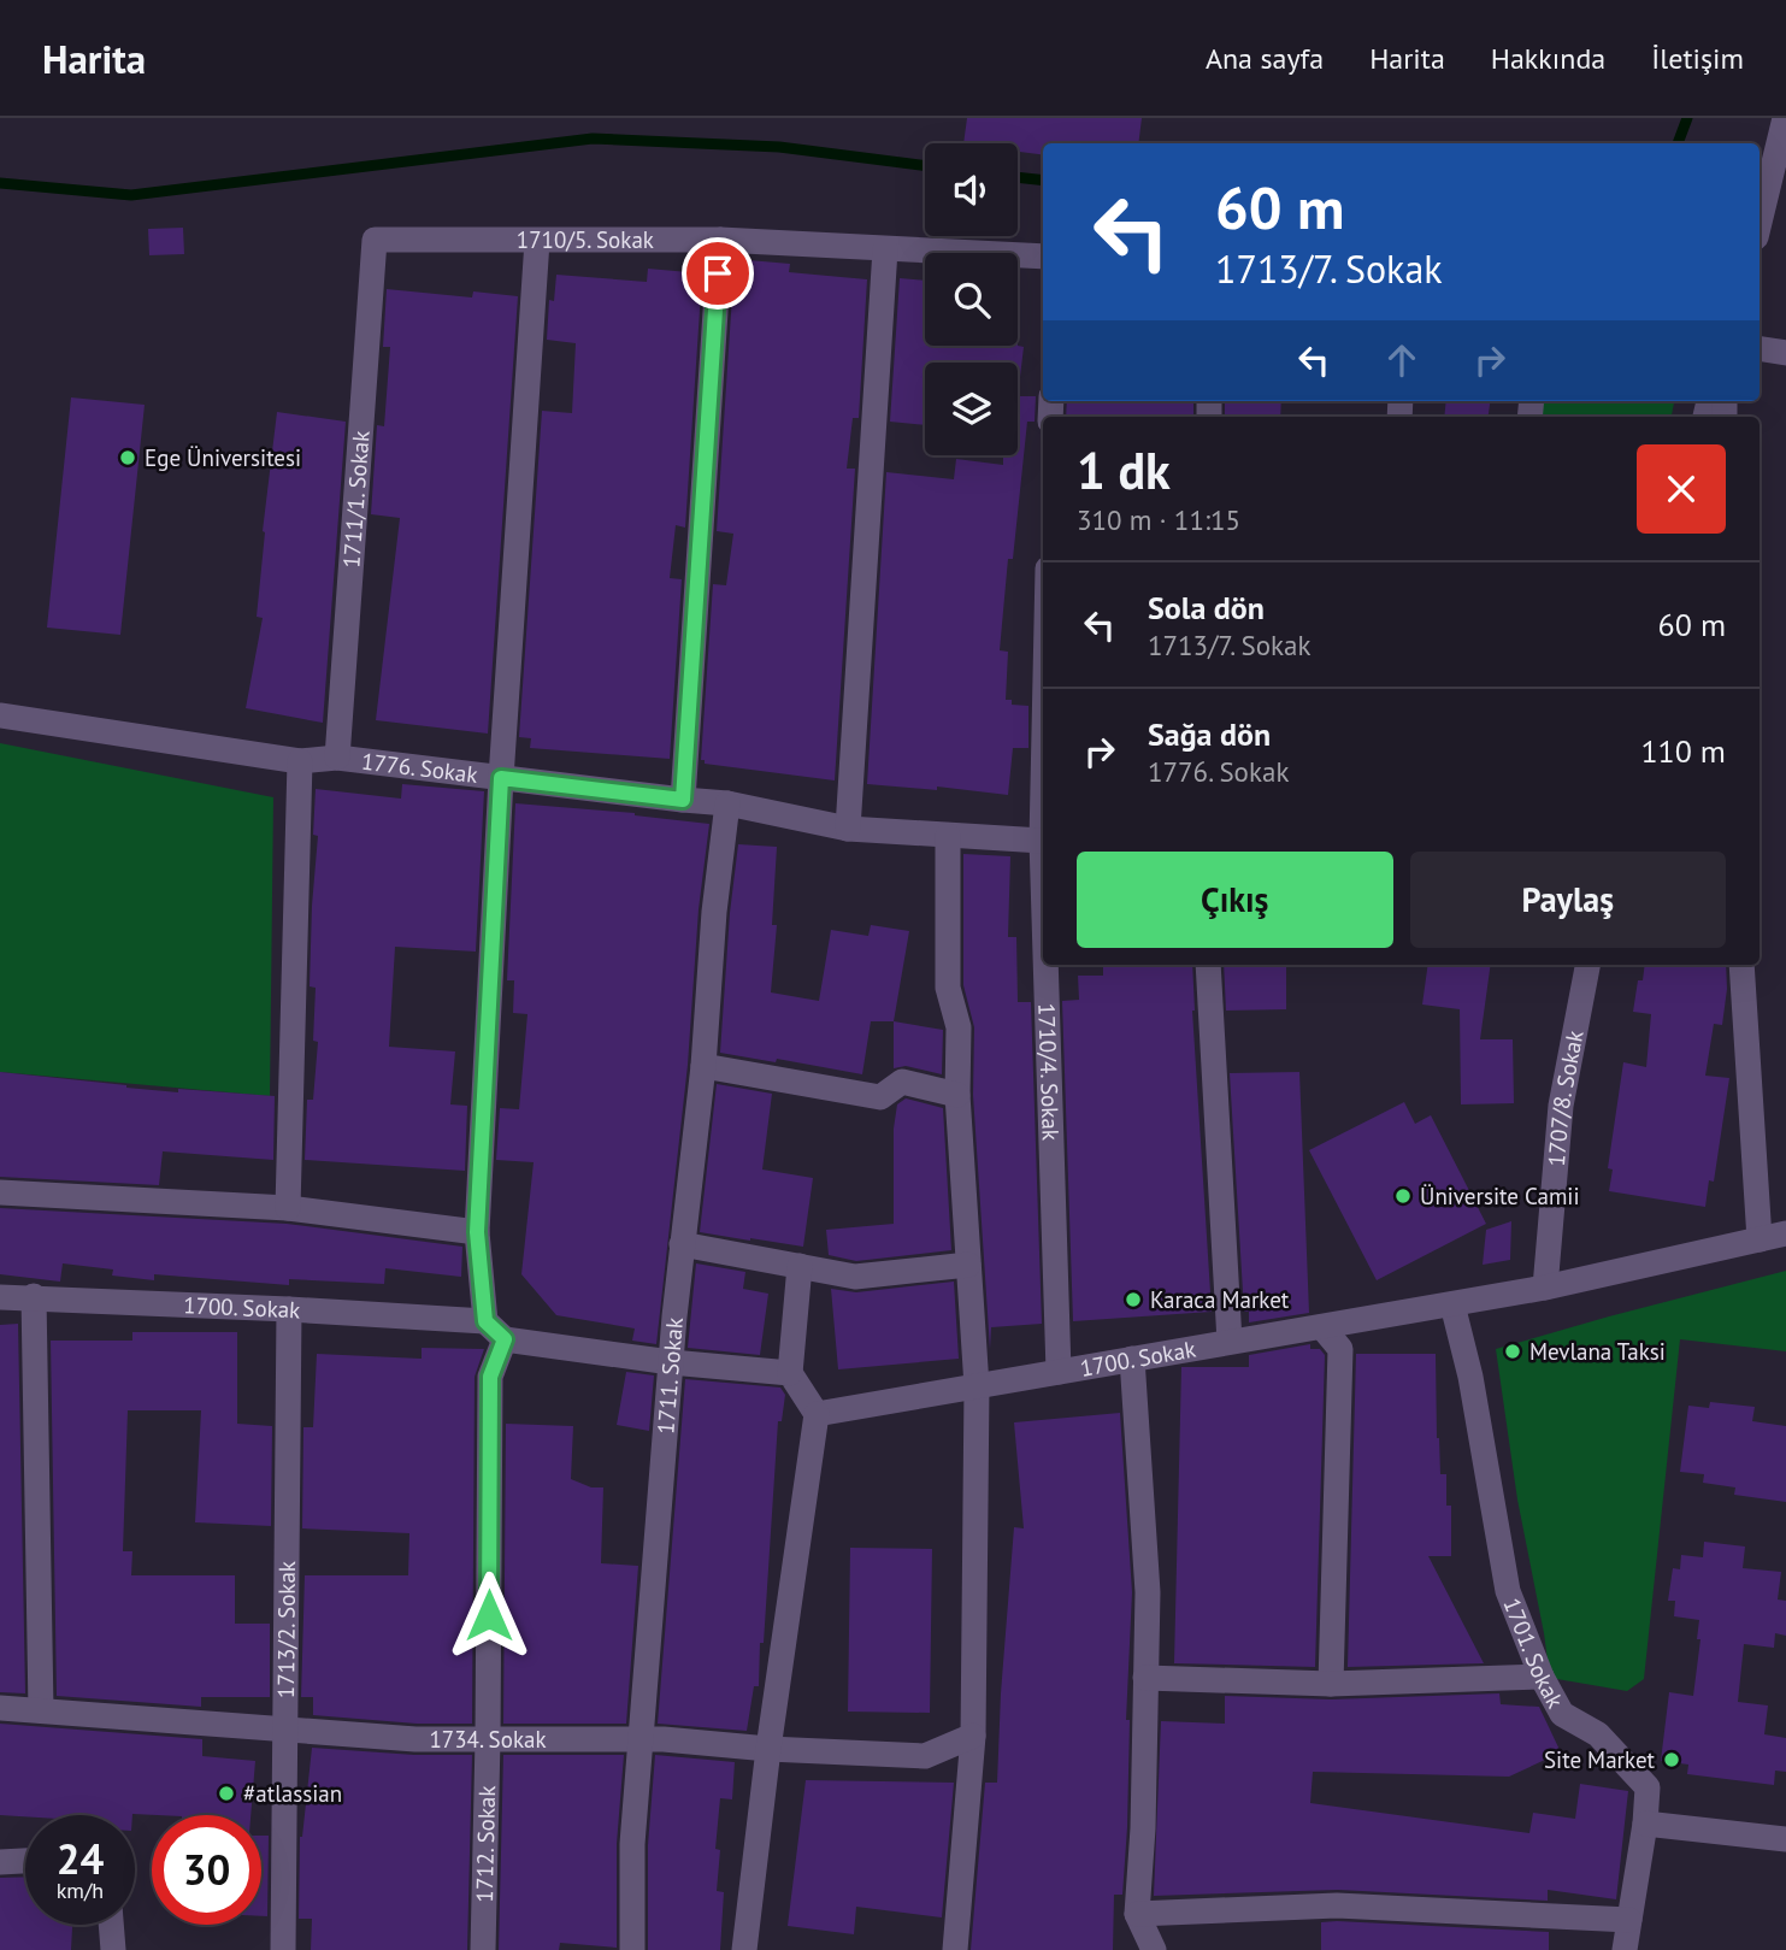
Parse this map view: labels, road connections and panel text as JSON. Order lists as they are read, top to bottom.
{
  "streets": {
    "street": [
      "1710/5. Sokak",
      "1711/1. Sokak",
      "1776. Sokak",
      "1710/4. Sokak",
      "1707/8. Sokak",
      "1700. Sokak",
      "1711. Sokak",
      "1713/2. Sokak",
      "1701. Sokak",
      "1734. Sokak",
      "1712. Sokak"
    ]
  },
  "crossings": [
    ["1710/5. Sokak", "1711/1. Sokak"],
    ["1711/1. Sokak", "1776. Sokak"],
    ["1776. Sokak", "1710/4. Sokak"],
    ["1776. Sokak", "1711. Sokak"],
    ["1710/4. Sokak", "1700. Sokak"],
    ["1707/8. Sokak", "1700. Sokak"],
    ["1700. Sokak", "1713/2. Sokak"],
    ["1700. Sokak", "1701. Sokak"],
    ["1711. Sokak", "1734. Sokak"],
    ["1713/2. Sokak", "1734. Sokak"],
    ["1734. Sokak", "1712. Sokak"]
  ],
  "places": [
    "Ege Üniversitesi",
    "Üniversite Camii",
    "Karaca Market",
    "Mevlana Taksi",
    "Site Market",
    "#atlassian"
  ],
  "page": {
    "header": "Harita",
    "nav": [
      "Ana sayfa",
      "Harita",
      "Hakkında",
      "İletişim"
    ],
    "turn": ["60 m", "1713/7. Sokak"],
    "heading": ["1 dk", "310 m · 11:15"],
    "list": [
      {
        "name": "Sola dön",
        "note": "1713/7. Sokak",
        "value": "60 m"
      },
      {
        "name": "Sağa dön",
        "note": "1776. Sokak",
        "value": "110 m"
      }
    ],
    "buttons": ["Çıkış", "Paylaş"],
    "speed": "24 km/h",
    "limit": "30"
  }
}
